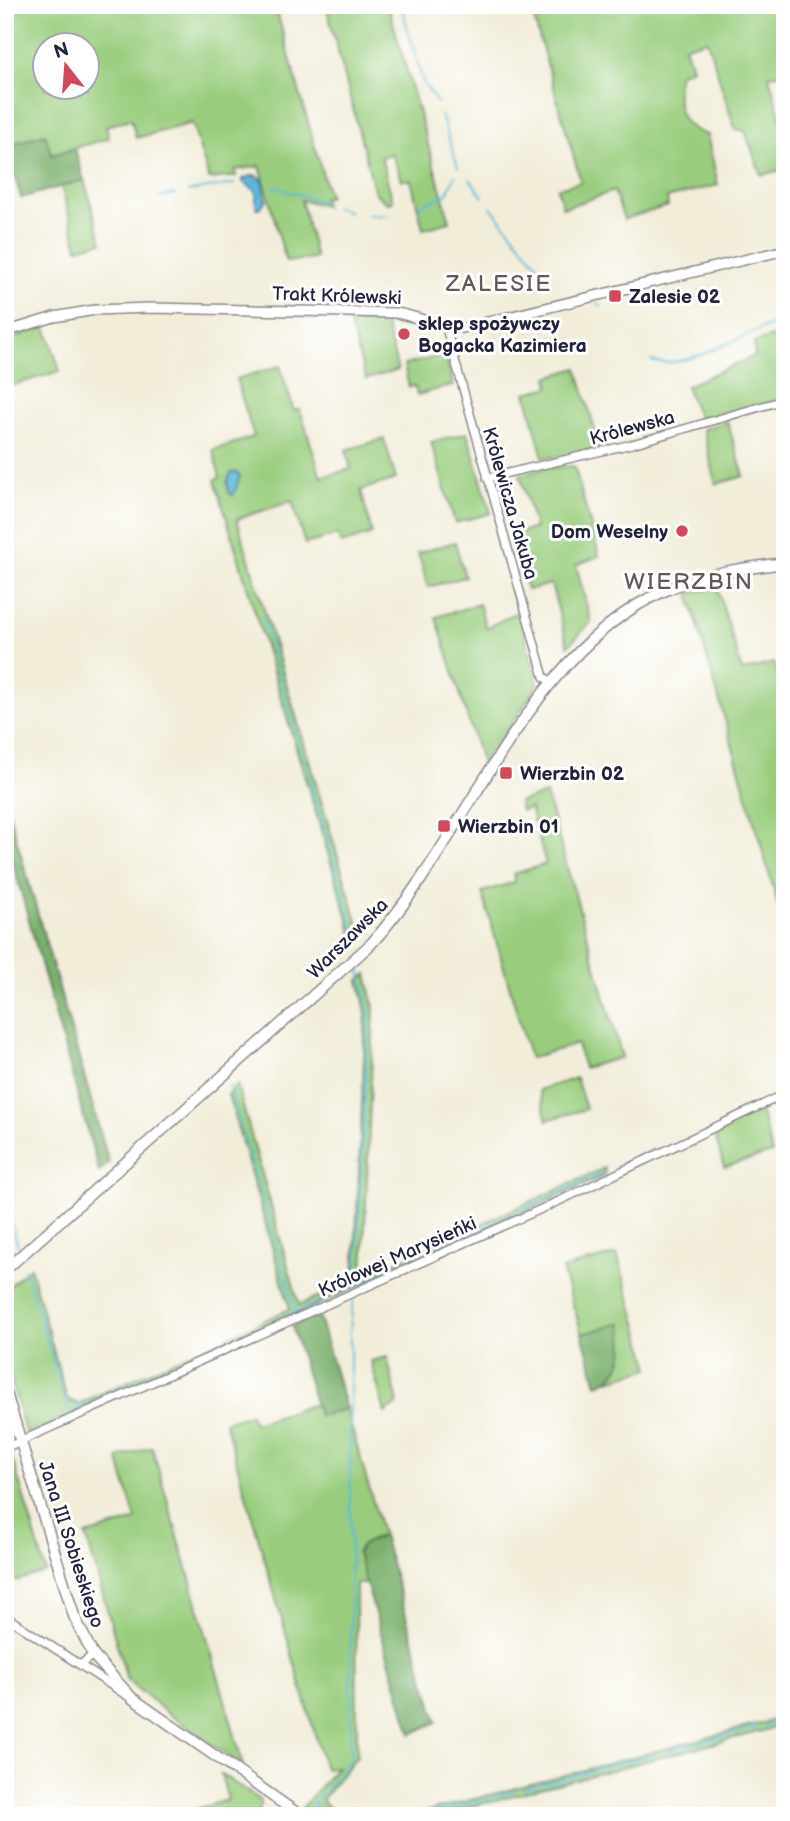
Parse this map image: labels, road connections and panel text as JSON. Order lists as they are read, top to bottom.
{
  "streets": {
    "main road": ["Warszawska", "Jana III Sobieskiego"],
    "street": [
      "Trakt Królewski",
      "Królewska",
      "Królewicza Jakuba",
      "Królowej Marysieńki"
    ]
  },
  "crossings": [
    ["Trakt Królewski", "Królewicza Jakuba"],
    ["Królewska", "Królewicza Jakuba"],
    ["Królewicza Jakuba", "Warszawska"],
    ["Królowej Marysieńki", "Jana III Sobieskiego"]
  ],
  "districts": ["ZALESIE", "WIERZBIN"],
  "places": {
    "transit": ["Zalesie 02", "Wierzbin 02", "Wierzbin 01"],
    "other": ["sklep spożywczy Bogacka Kazimiera", "Dom Weselny"]
  },
  "north": "top"
}
